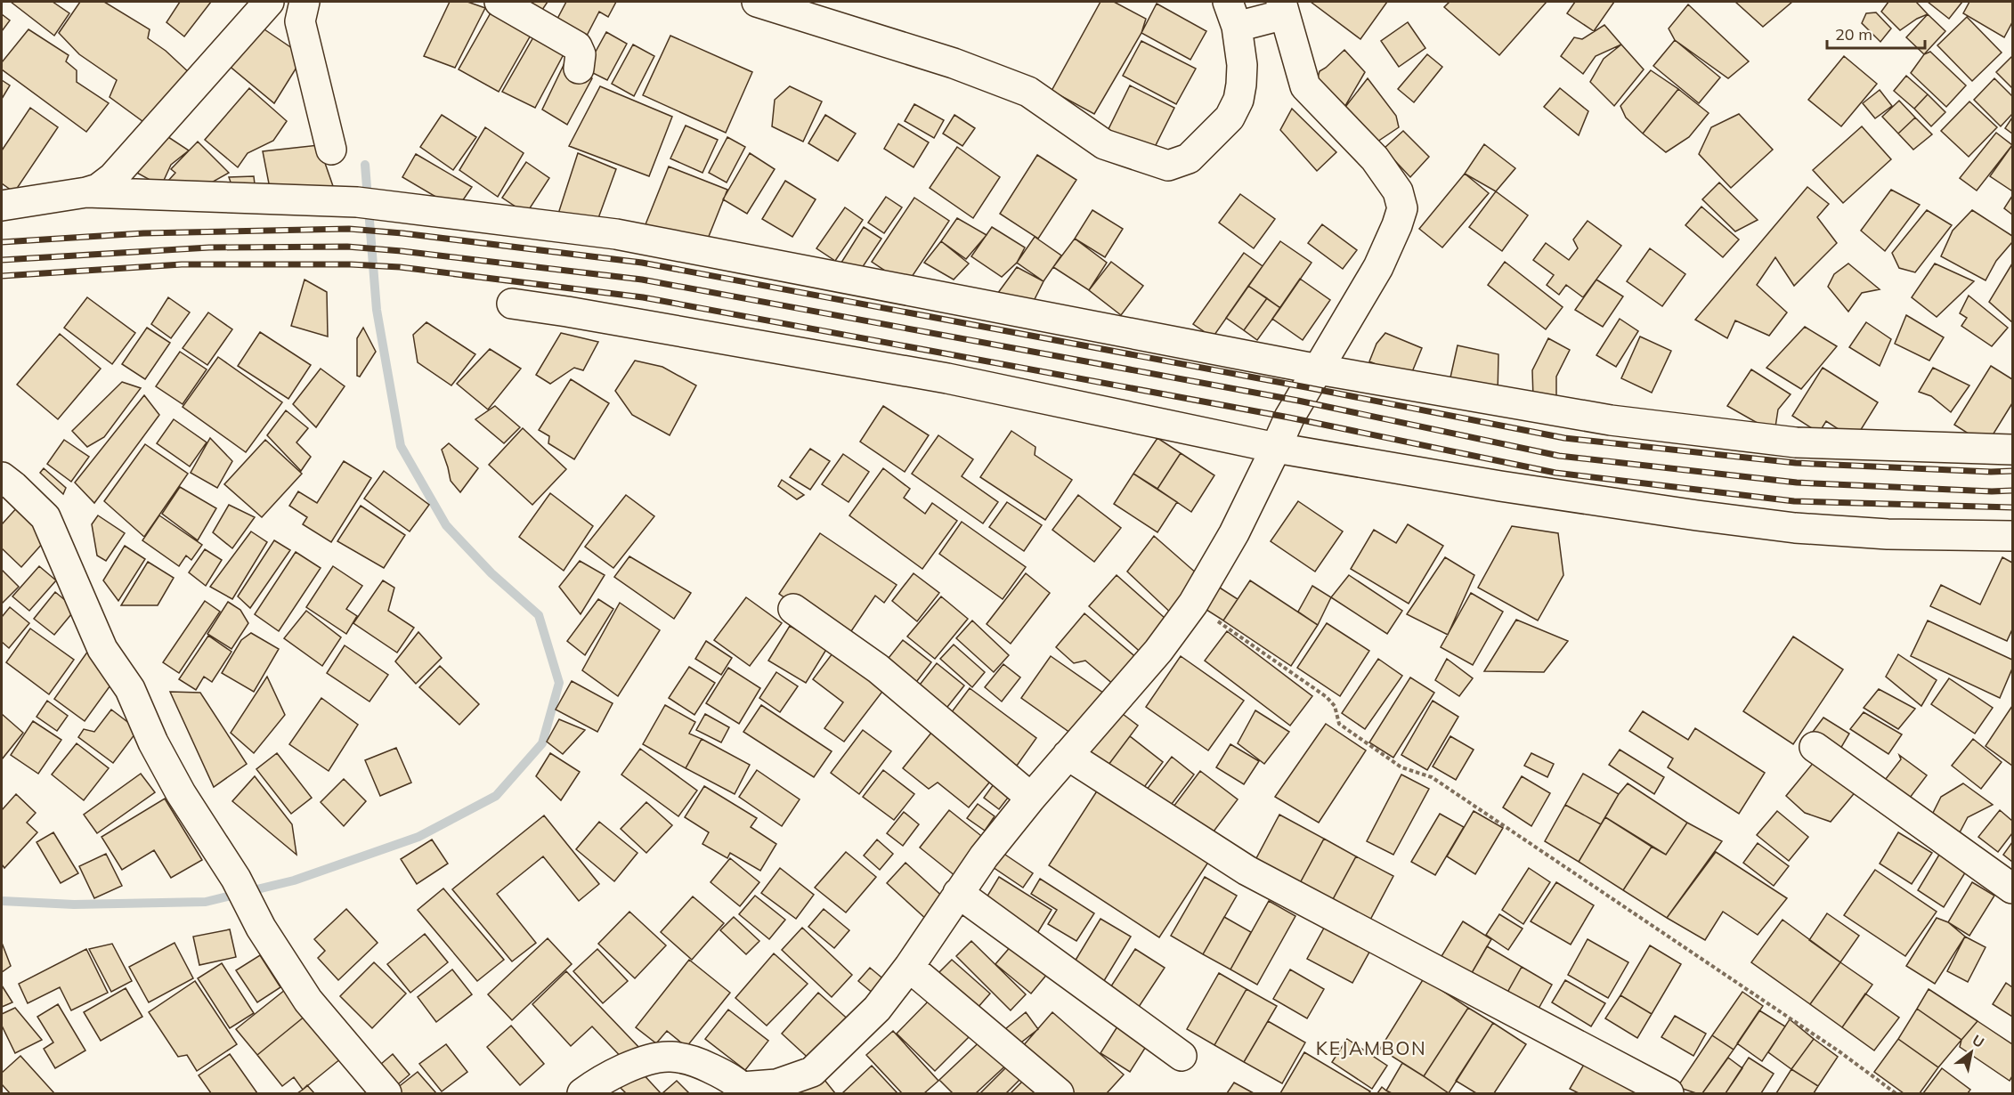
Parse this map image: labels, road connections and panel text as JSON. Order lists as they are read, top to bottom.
{
  "districts": ["KEJAMBON"],
  "scale_bar": "20 m",
  "north": "top right"
}
